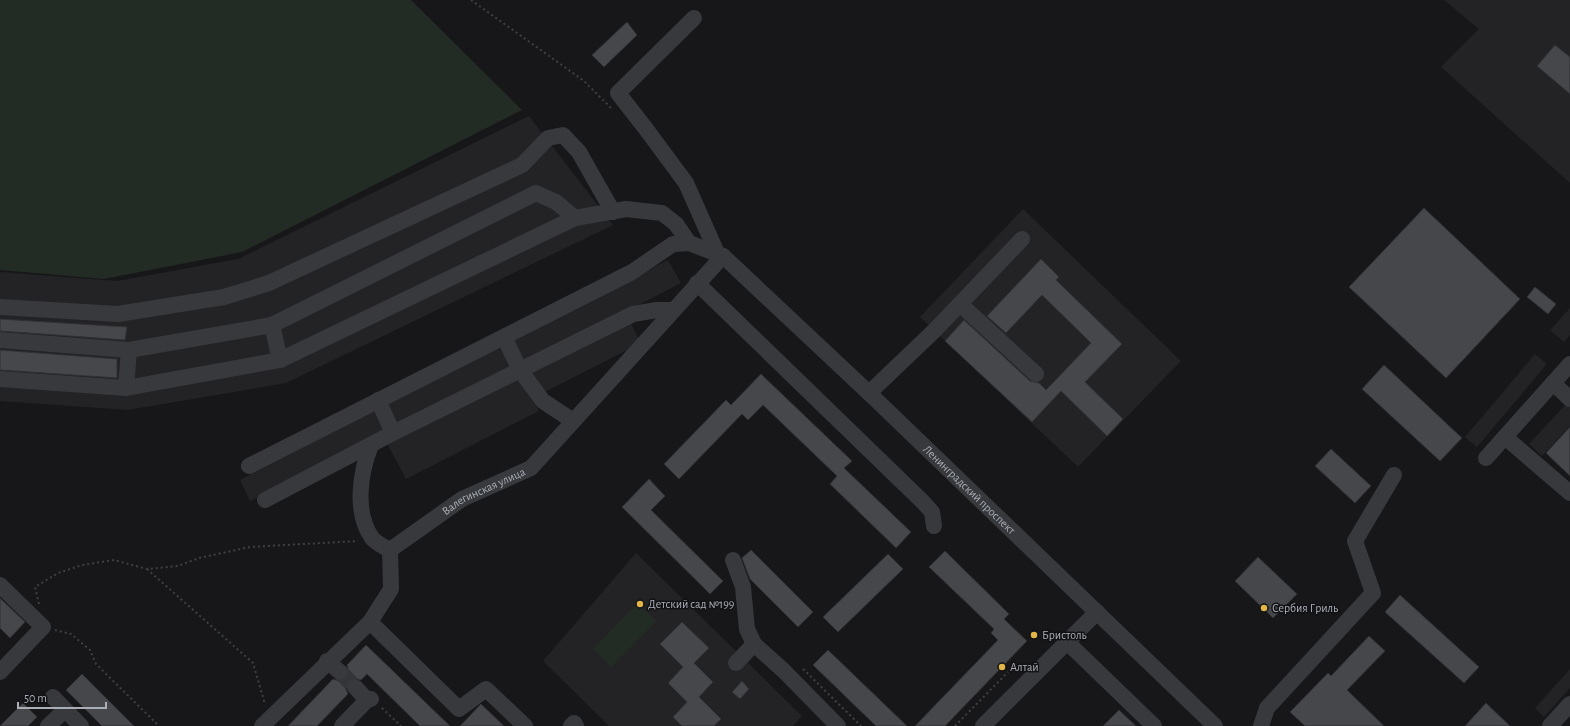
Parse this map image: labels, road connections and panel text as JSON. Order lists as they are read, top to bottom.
{
  "streets": {
    "street": ["Ленинградский проспект", "Валегинская улица"]
  },
  "crossings": [
    ["Ленинградский проспект", "Валегинская улица"]
  ],
  "places": [
    "Детский сад №199",
    "Сербия Гриль",
    "Бристоль",
    "Алтай"
  ],
  "scale_bar": "50 m"
}
